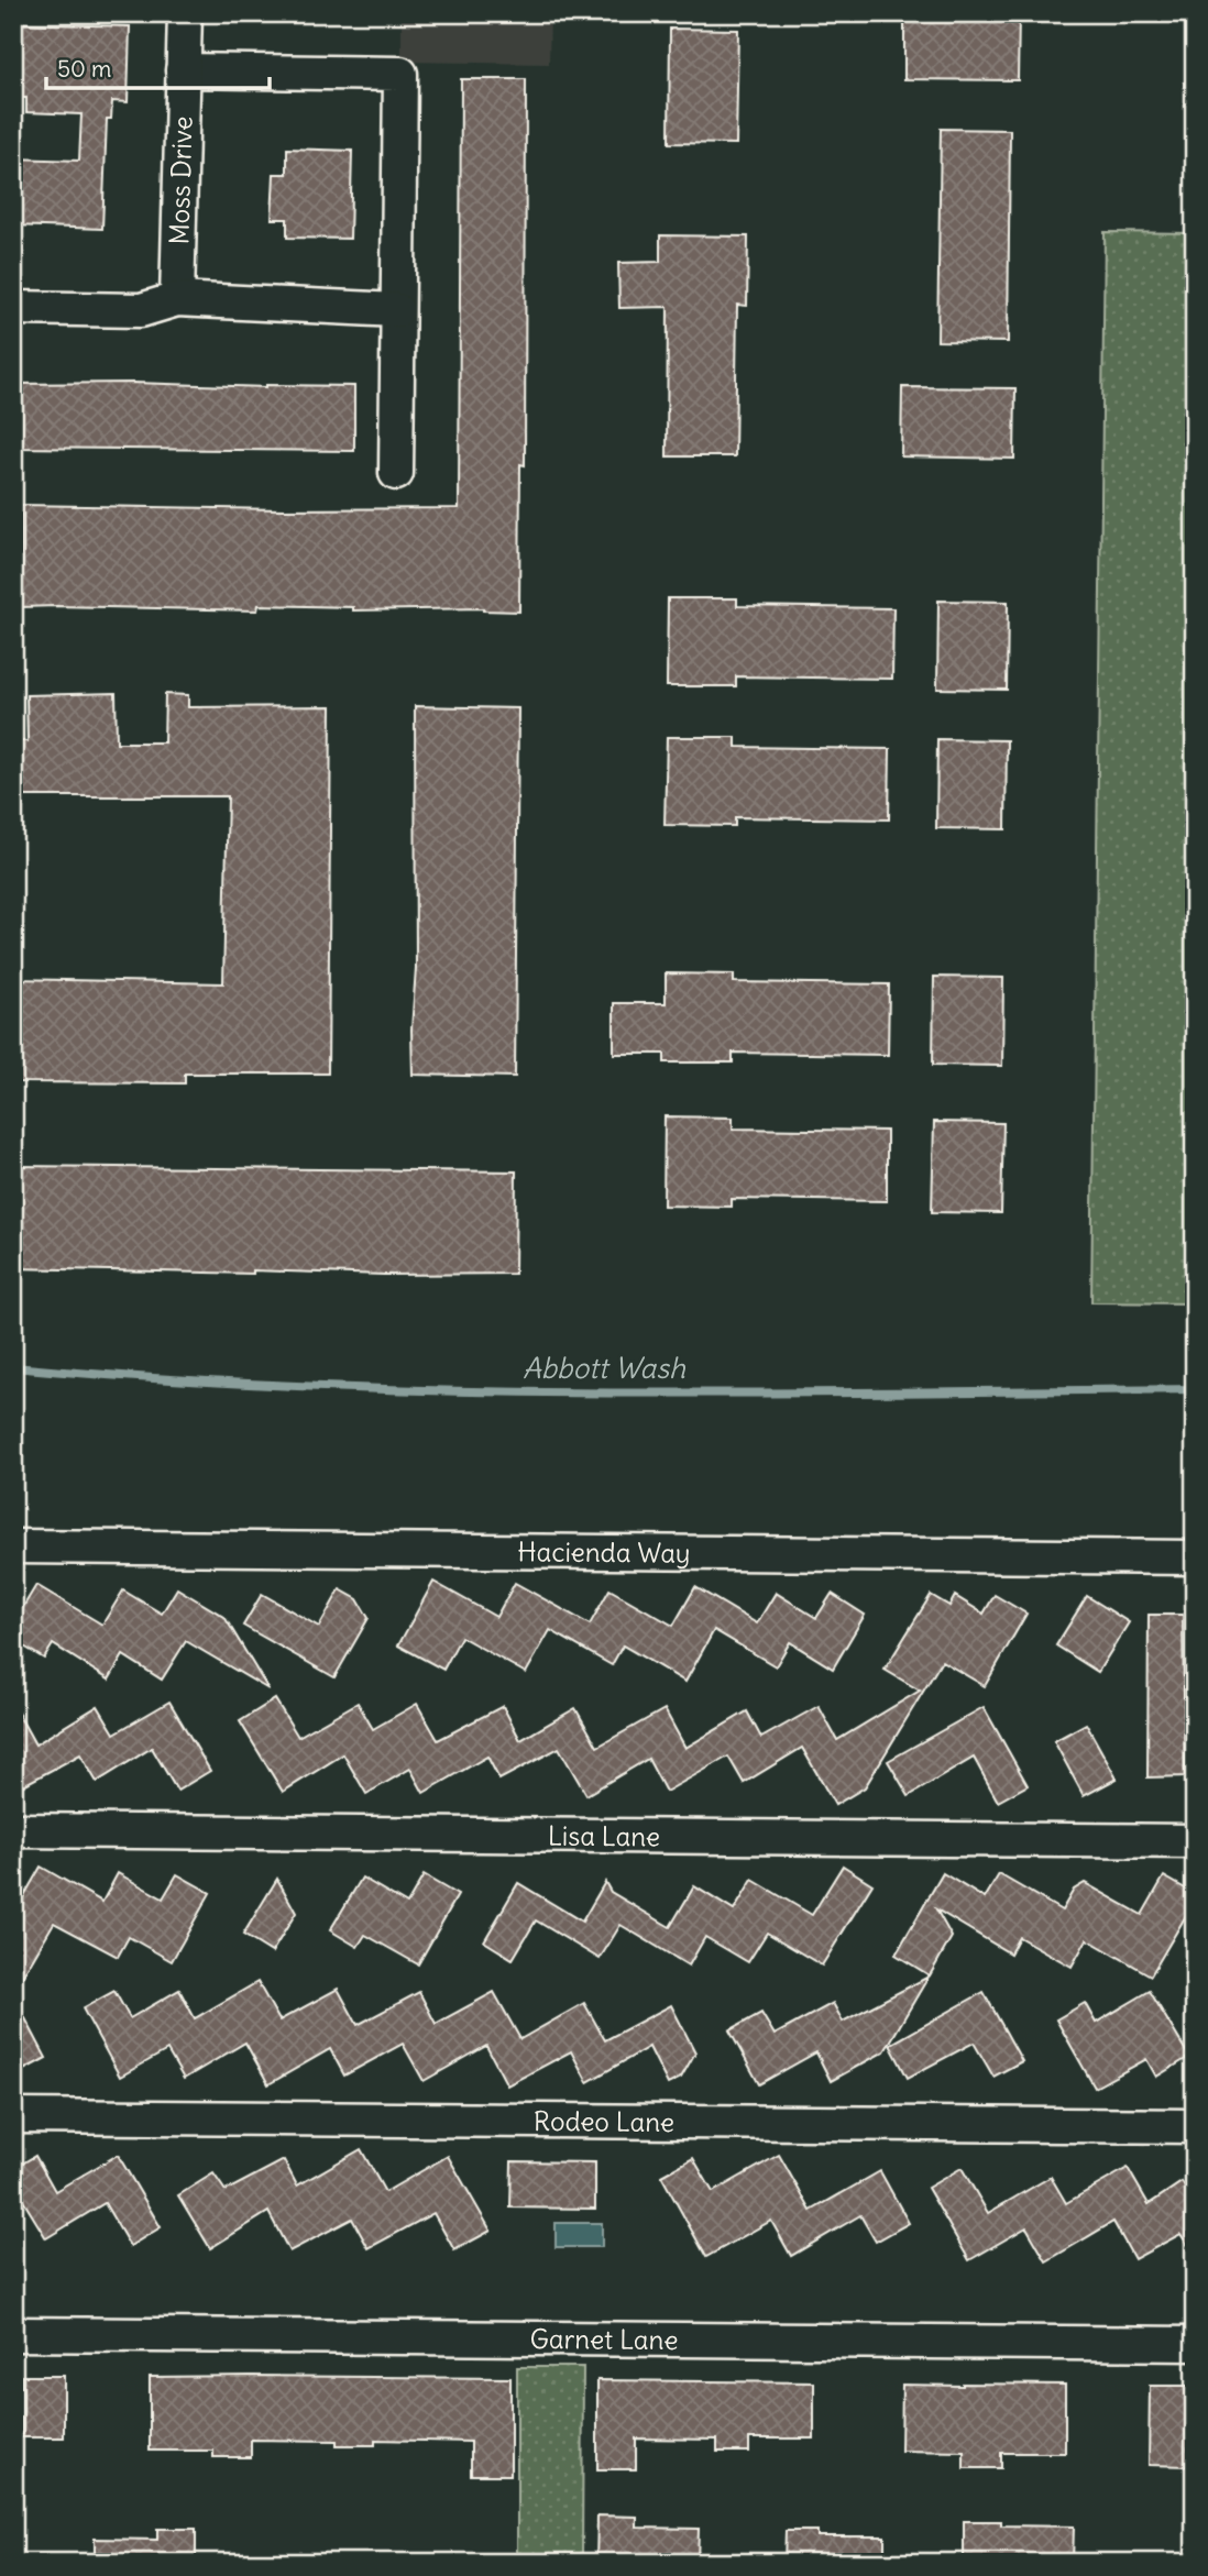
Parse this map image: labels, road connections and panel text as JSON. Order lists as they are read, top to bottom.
{
  "streets": {
    "street": [
      "Moss Drive",
      "Hacienda Way",
      "Lisa Lane",
      "Rodeo Lane",
      "Garnet Lane"
    ]
  },
  "water": ["Abbott Wash"],
  "scale_bar": "50 m"
}
